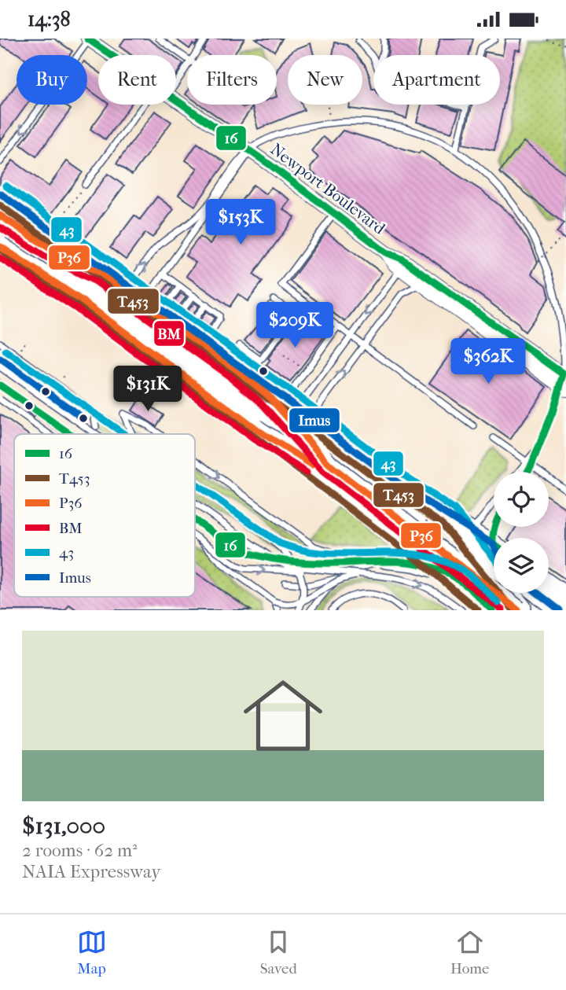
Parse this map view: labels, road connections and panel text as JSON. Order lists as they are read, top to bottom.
{
  "streets": {
    "street": ["Newport Boulevard"]
  },
  "lines": [
    "transit line 16",
    "transit line 43",
    "transit line Imus",
    "transit line T453",
    "transit line P36",
    "transit line BM"
  ],
  "legend": [
    "16",
    "T453",
    "P36",
    "BM",
    "43",
    "Imus"
  ],
  "page": {
    "status": "14:38",
    "chip": [
      "Buy",
      "Rent",
      "Filters",
      "New",
      "Apartment"
    ],
    "price": [
      "$153K",
      "$209K",
      "$362K",
      "$131K"
    ],
    "list": [
      {
        "name": "$131,000",
        "note": "2 rooms · 62 m² · NAIA Expressway"
      }
    ],
    "tabs": ["Map", "Saved", "Home"]
  }
}
